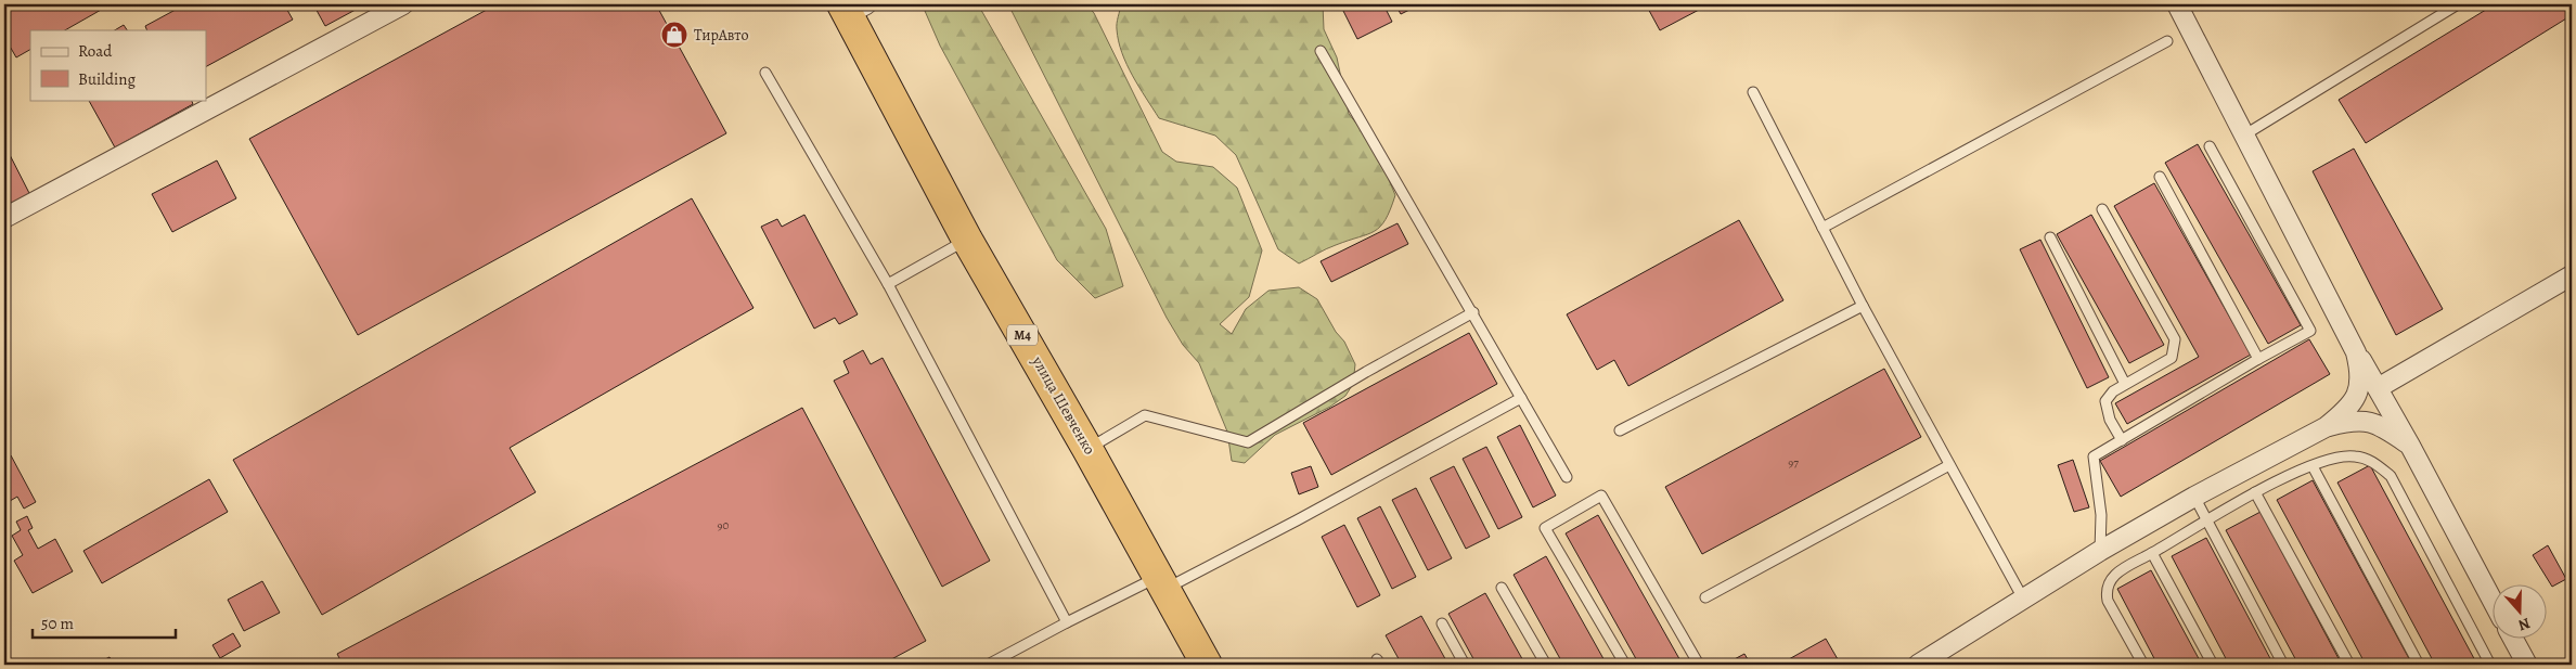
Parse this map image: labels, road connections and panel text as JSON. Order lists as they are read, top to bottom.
{
  "streets": {
    "highway": ["M4", "улица Шевченко"]
  },
  "places": {
    "shop": ["ТирАвто"]
  },
  "house_numbers": ["97", "90"],
  "legend": ["Road", "Building"],
  "scale_bar": "50 m",
  "north": "bottom"
}
